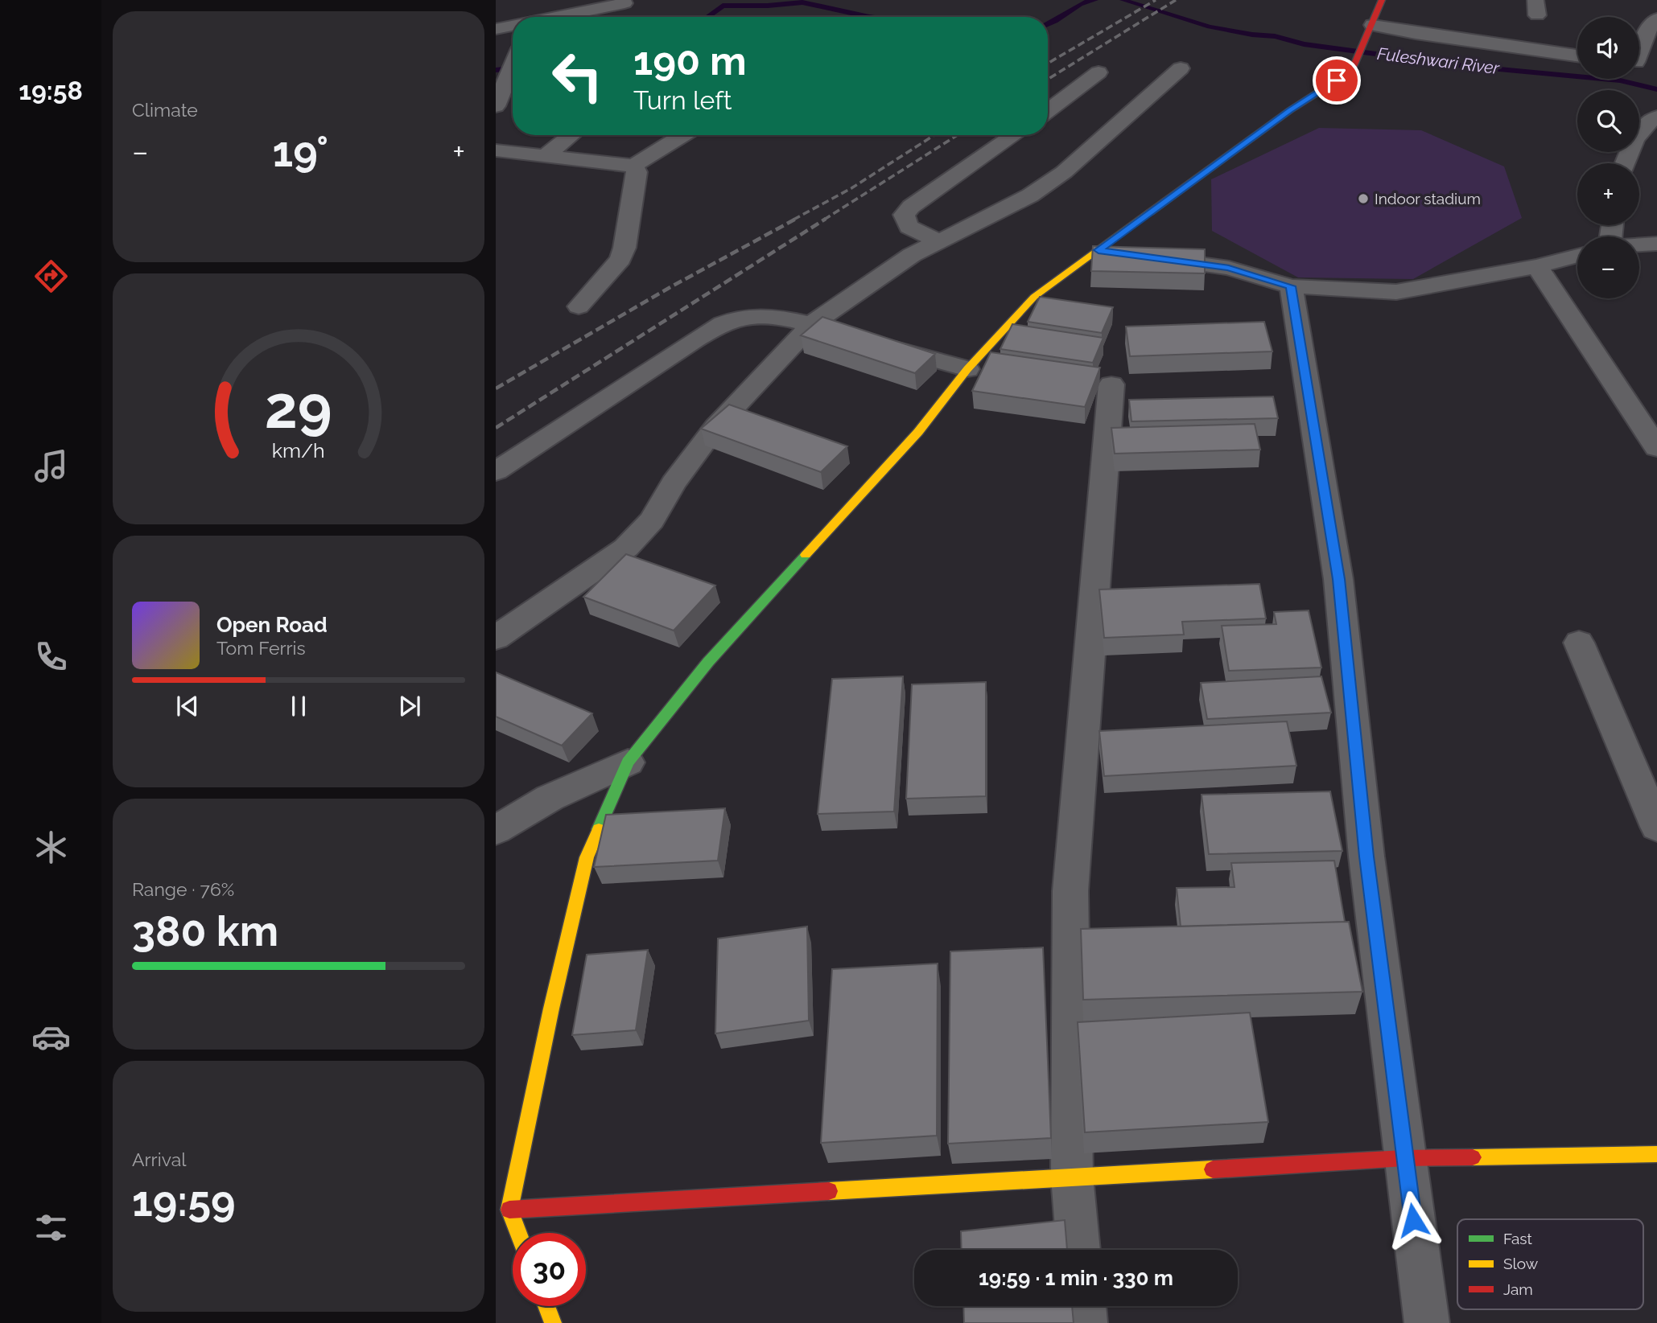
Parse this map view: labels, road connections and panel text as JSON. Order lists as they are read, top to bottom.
{
  "water": ["Fuleshwari River"],
  "places": ["Indoor stadium"],
  "legend": ["Fast", "Slow", "Jam"],
  "page": {
    "tabs": "19:58",
    "tile": [
      "Climate",
      ["Range · 76%", "380 km"],
      ["Arrival", "19:59"]
    ],
    "map_buttons": ["+", "−"],
    "turn": ["190 m", "Turn left"],
    "heat": ["−", "19°", "+"],
    "song": ["Open Road", "Tom Ferris"],
    "limit": "30",
    "trip": "19:59 · 1 min · 330 m",
    "gauge": ["29", "km/h"]
  }
}
